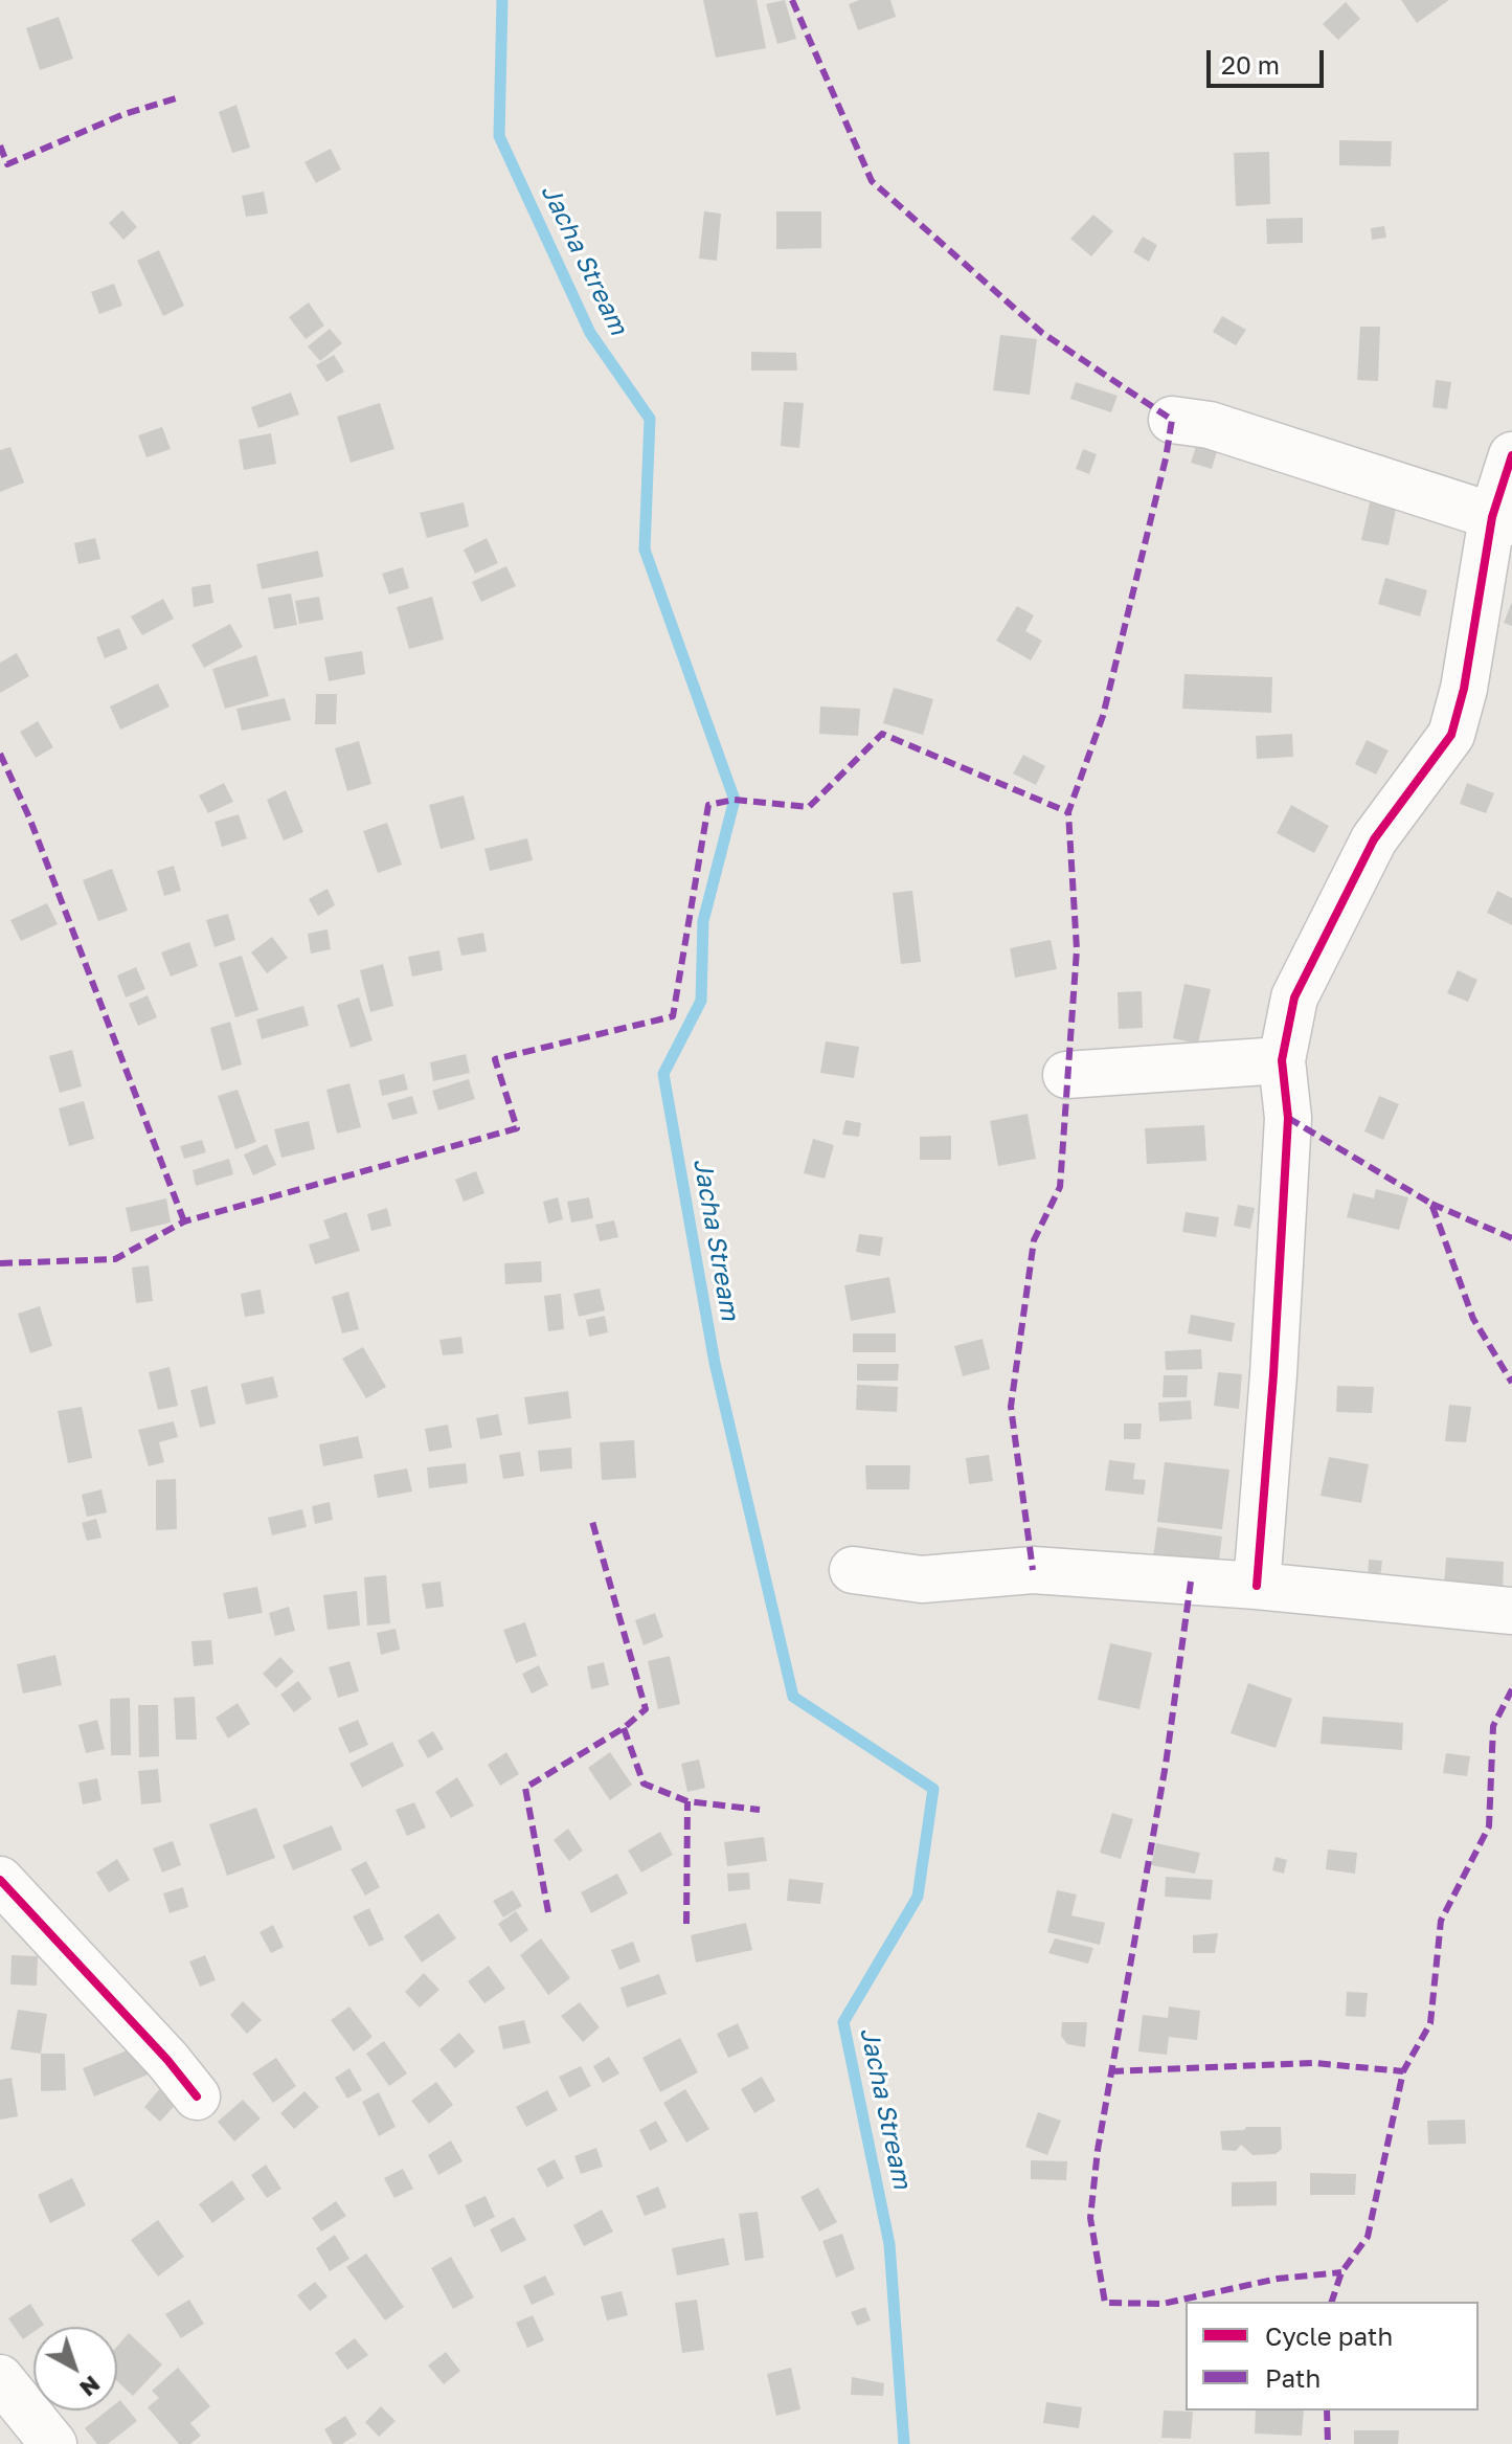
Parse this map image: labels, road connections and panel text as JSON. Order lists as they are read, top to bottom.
{
  "water": ["Jacha Stream"],
  "legend": ["Cycle path", "Path"],
  "scale_bar": "20 m",
  "north": "bottom right"
}
